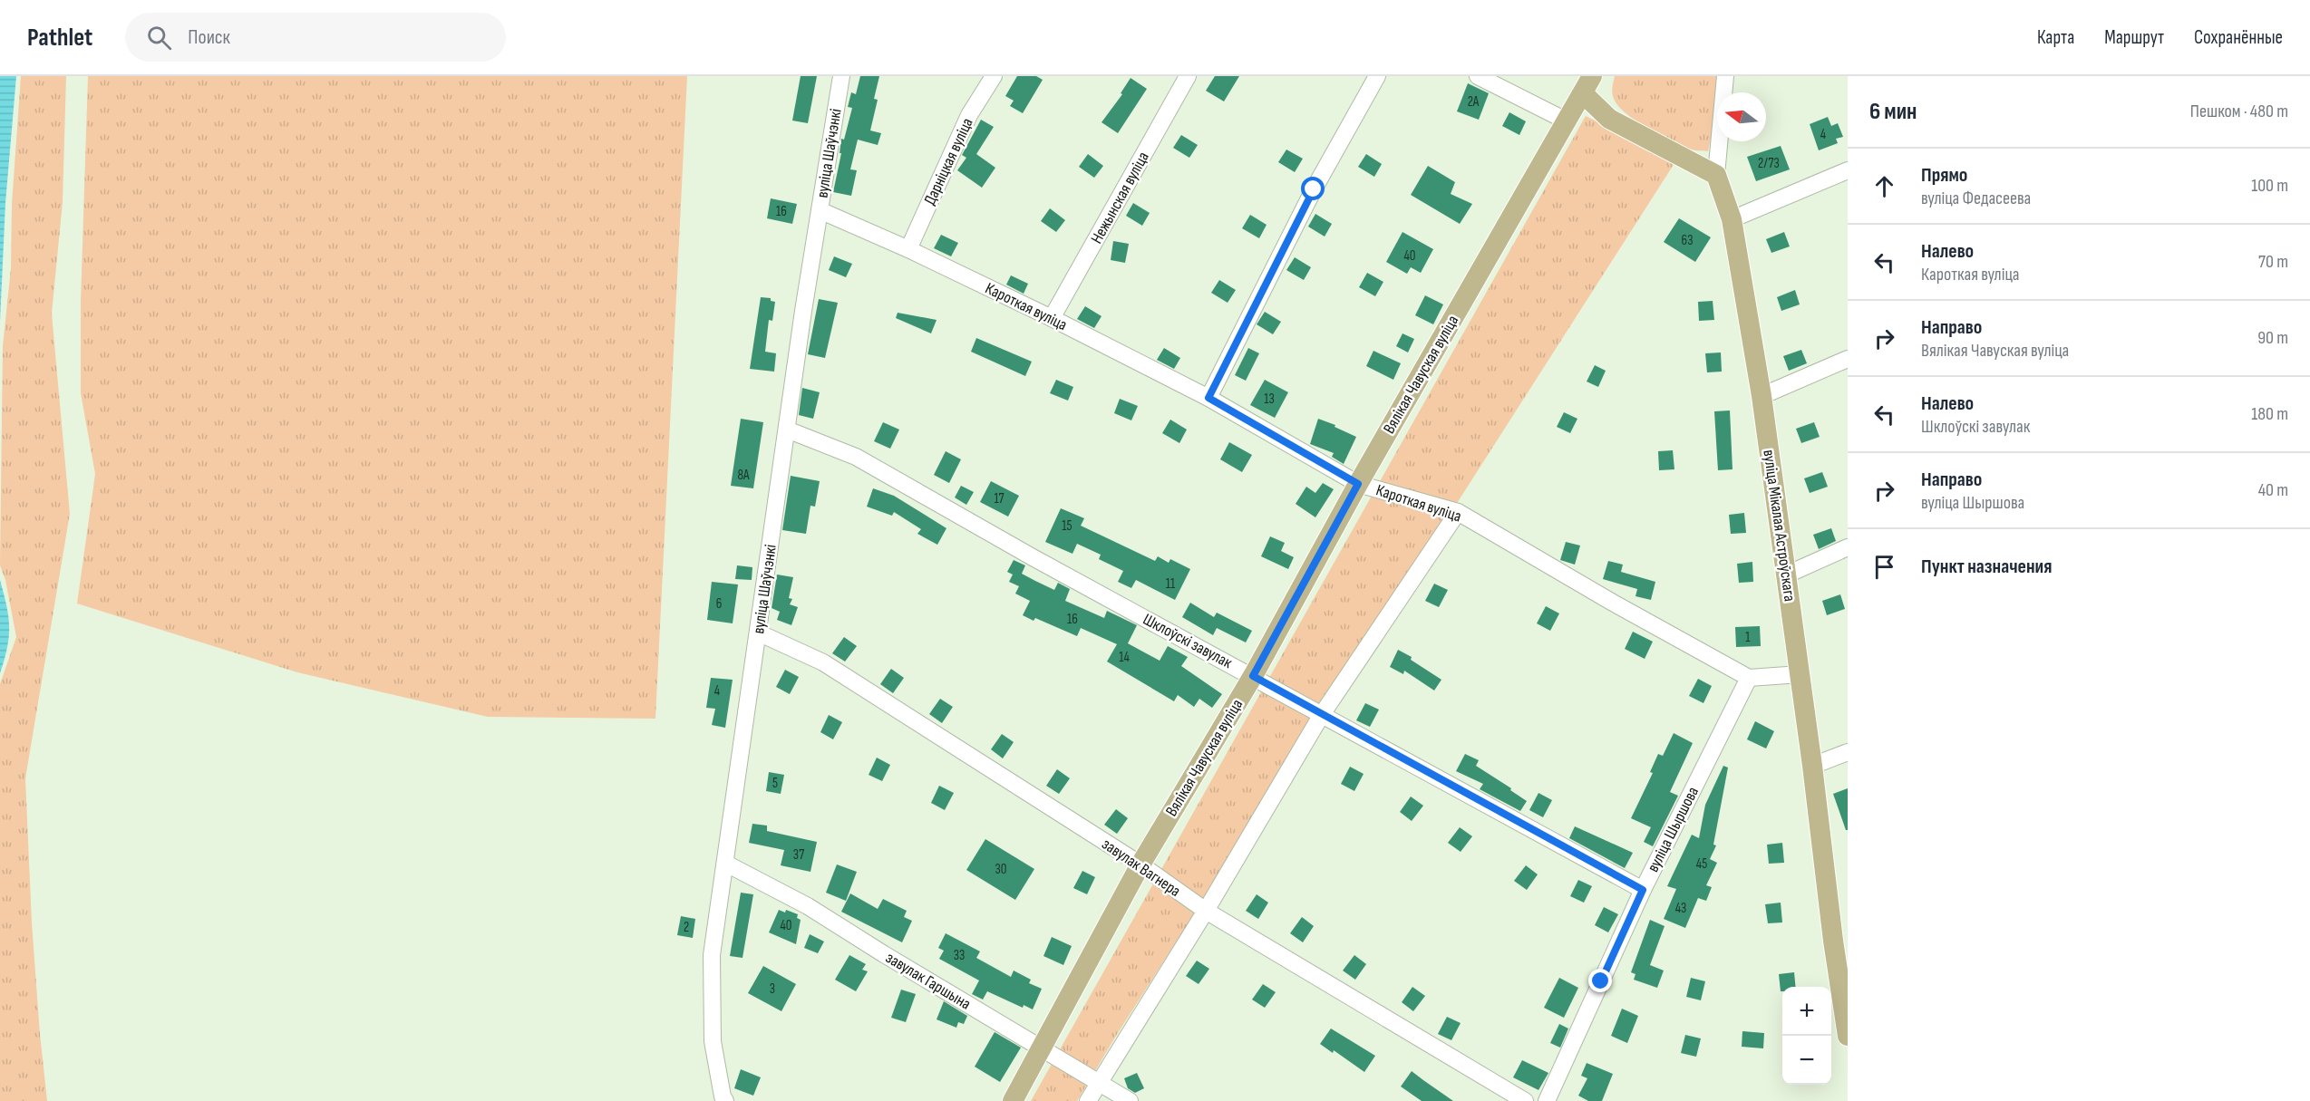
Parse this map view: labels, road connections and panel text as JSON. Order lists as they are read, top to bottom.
{
  "streets": {
    "main road": ["Вялікая Чавуская вуліца", "вуліца Мікалая Астроўскага"],
    "street": [
      "вуліца Шаўчэнкі",
      "Дарніцкая вуліца",
      "Нежынская вуліца",
      "Кароткая вуліца",
      "Шклоўскі завулак",
      "вуліца Шыршова",
      "завулак Вагнера",
      "завулак Гаршына"
    ]
  },
  "crossings": [
    ["вуліца Шаўчэнкі", "Кароткая вуліца"],
    ["вуліца Шаўчэнкі", "Шклоўскі завулак"],
    ["вуліца Шаўчэнкі", "завулак Вагнера"],
    ["вуліца Шаўчэнкі", "завулак Гаршына"],
    ["Дарніцкая вуліца", "Кароткая вуліца"],
    ["Нежынская вуліца", "Кароткая вуліца"],
    ["Кароткая вуліца", "Вялікая Чавуская вуліца"],
    ["Кароткая вуліца", "вуліца Шыршова"],
    ["Вялікая Чавуская вуліца", "Шклоўскі завулак"],
    ["Вялікая Чавуская вуліца", "завулак Вагнера"],
    ["Вялікая Чавуская вуліца", "завулак Гаршына"],
    ["Шклоўскі завулак", "вуліца Шыршова"]
  ],
  "house_numbers": [
    "2А",
    "4",
    "2/73",
    "16",
    "63",
    "40",
    "13",
    "8А",
    "17",
    "15",
    "11",
    "6",
    "16",
    "1",
    "14",
    "4",
    "5",
    "37",
    "45",
    "30",
    "43",
    "40",
    "2",
    "33",
    "3"
  ],
  "north": "left",
  "page": {
    "header": "Pathlet",
    "search": "Поиск",
    "nav": ["Карта", "Маршрут", "Сохранённые"],
    "heading": ["6 мин", "Пешком · 480 m"],
    "list": [
      ["Прямо", "вуліца Федасеева", "100 m"],
      ["Налево", "Кароткая вуліца", "70 m"],
      ["Направо", "Вялікая Чавуская вуліца", "90 m"],
      ["Налево", "Шклоўскі завулак", "180 m"],
      ["Направо", "вуліца Шыршова", "40 m"],
      "Пункт назначения"
    ],
    "map_buttons": ["+", "−"]
  }
}
